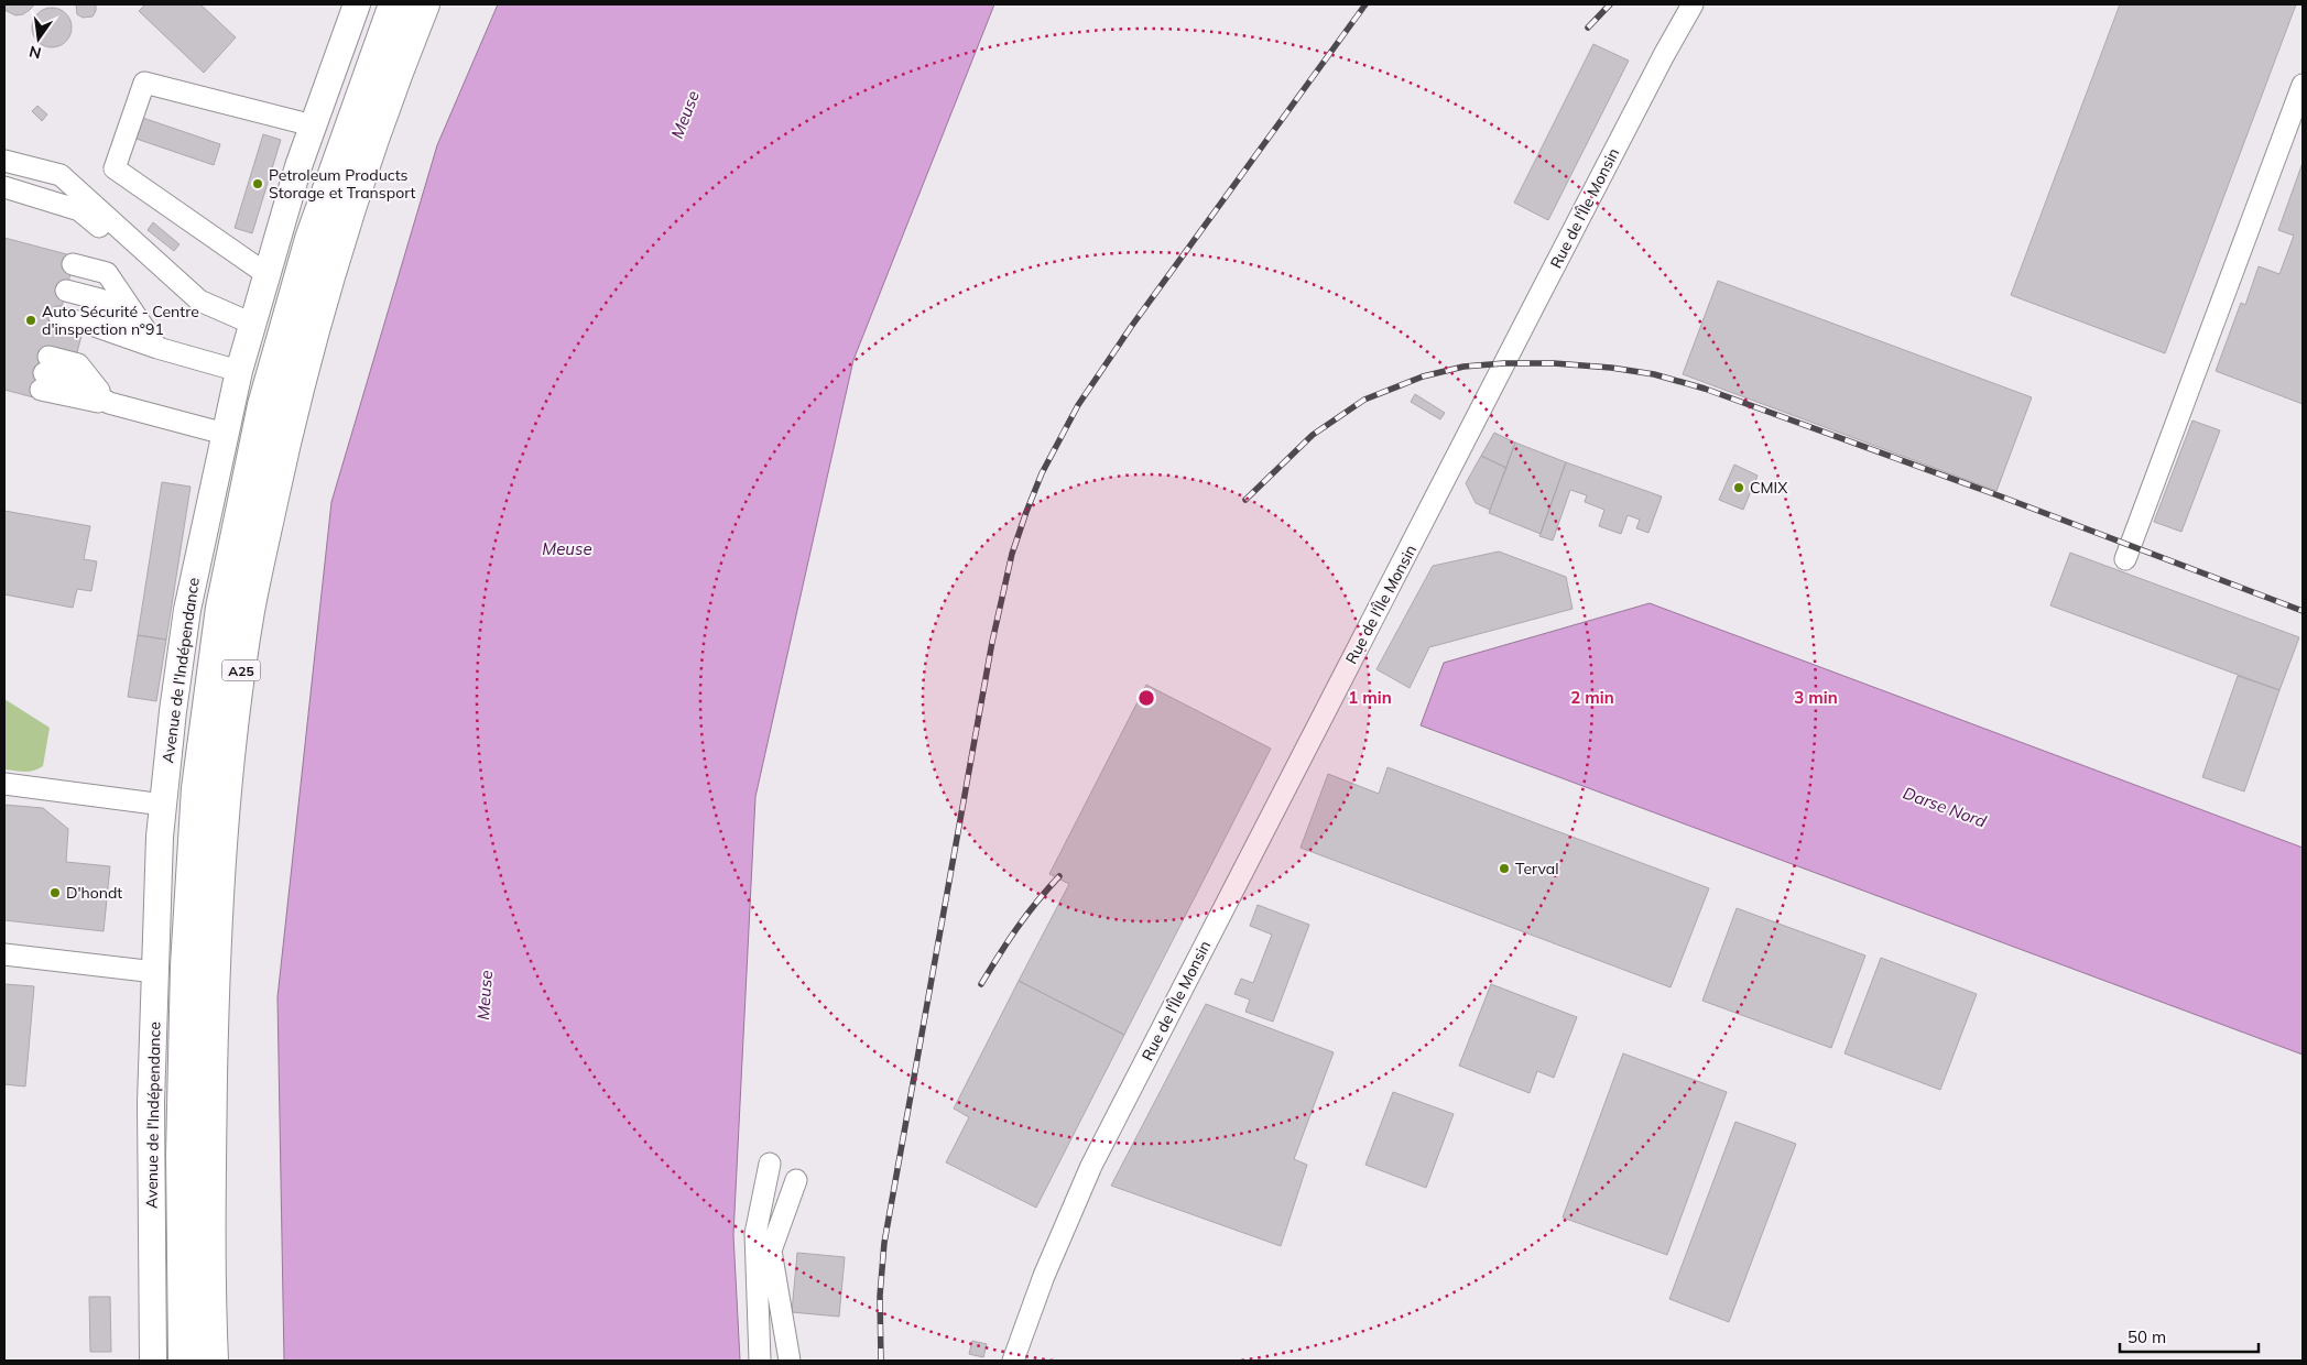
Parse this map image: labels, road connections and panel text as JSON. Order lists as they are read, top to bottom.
{
  "streets": {
    "highway": ["A25"],
    "main road": ["Avenue de l'Indépendance"],
    "street": ["Rue de l'Île Monsin"]
  },
  "water": ["Meuse", "Darse Nord"],
  "places": [
    "Petroleum Products Storage et Transport",
    "Auto Sécurité - Centre d'inspection n°91",
    "CMIX",
    "Terval",
    "D'hondt"
  ],
  "scale_bar": "50 m",
  "north": "bottom",
  "rings": ["1 min", "2 min", "3 min"]
}
